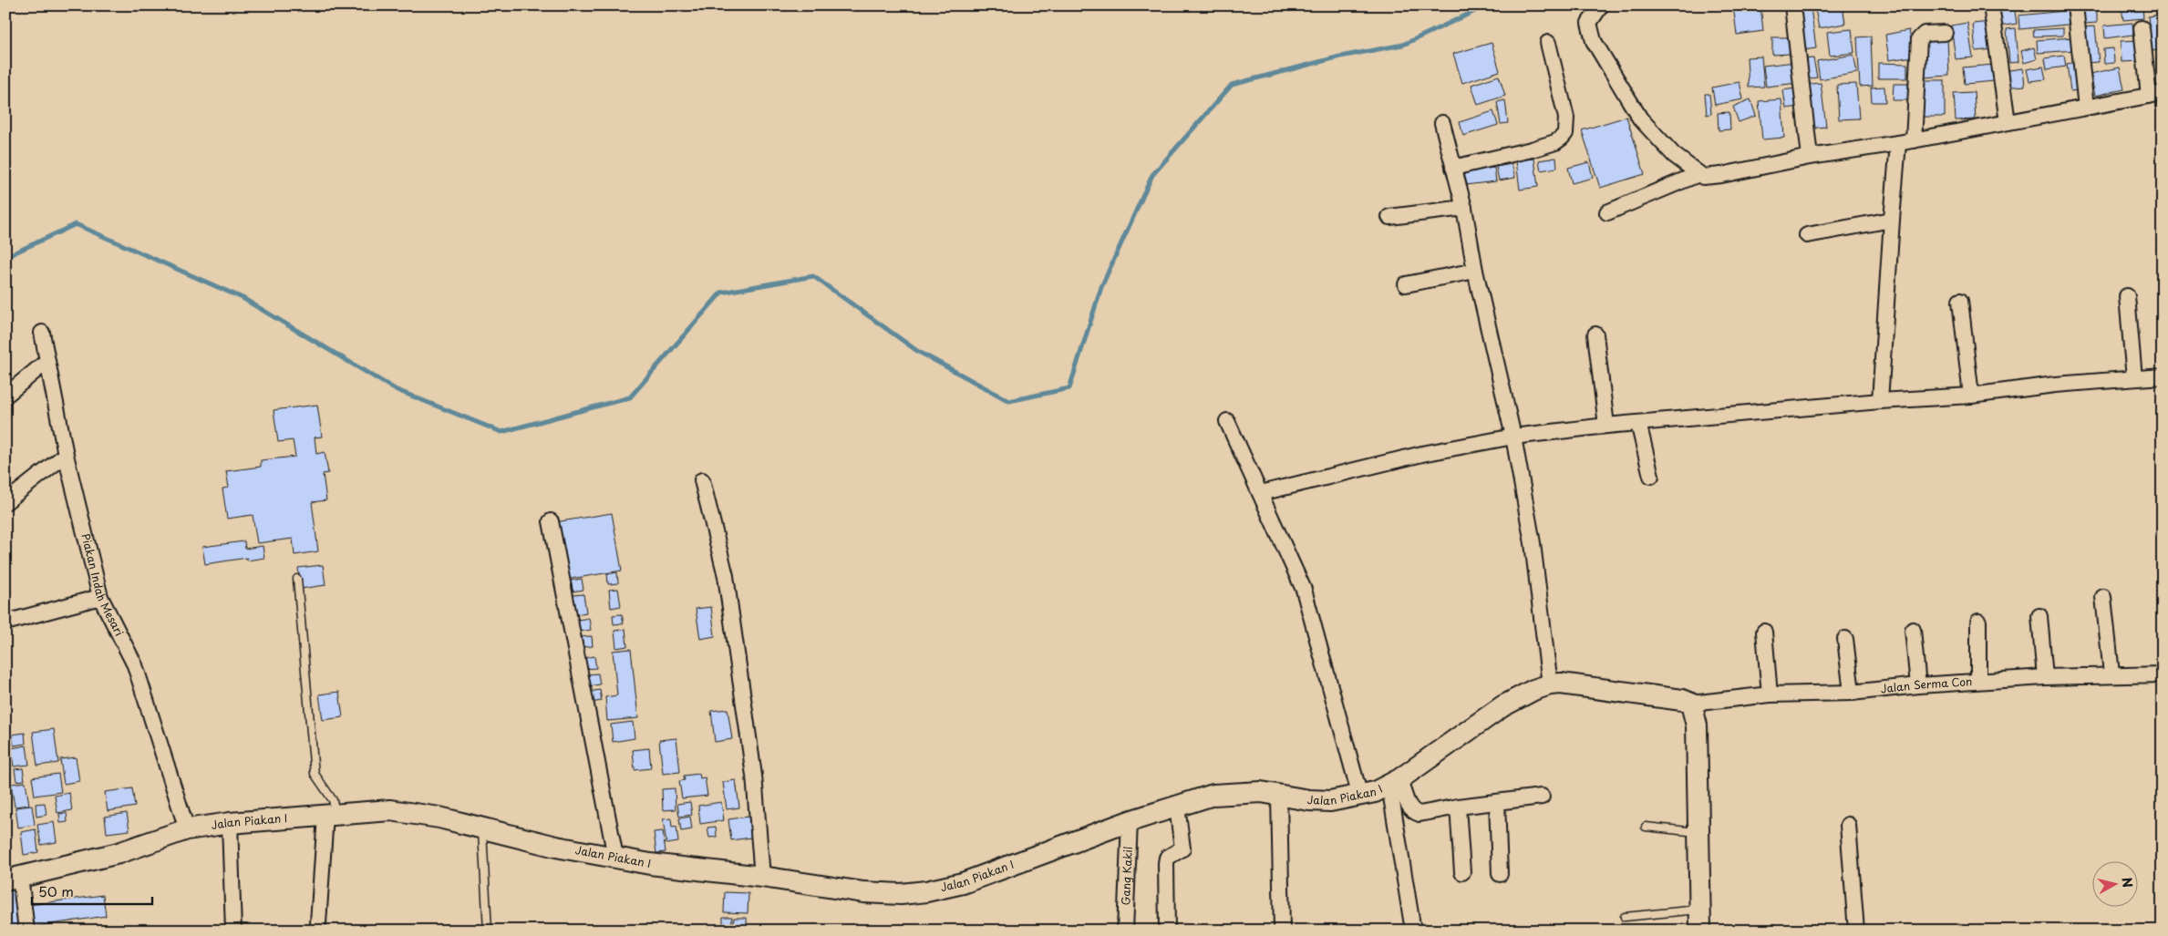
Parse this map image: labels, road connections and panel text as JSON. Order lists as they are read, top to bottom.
{
  "streets": {
    "street": [
      "Piakan Indah Mesari",
      "Jalan Serma Con",
      "Jalan Piakan I",
      "Gang Kakil"
    ]
  },
  "crossings": [
    ["Piakan Indah Mesari", "Jalan Piakan I"],
    ["Jalan Serma Con", "Jalan Piakan I"],
    ["Jalan Piakan I", "Gang Kakil"]
  ],
  "scale_bar": "50 m",
  "north": "right"
}
